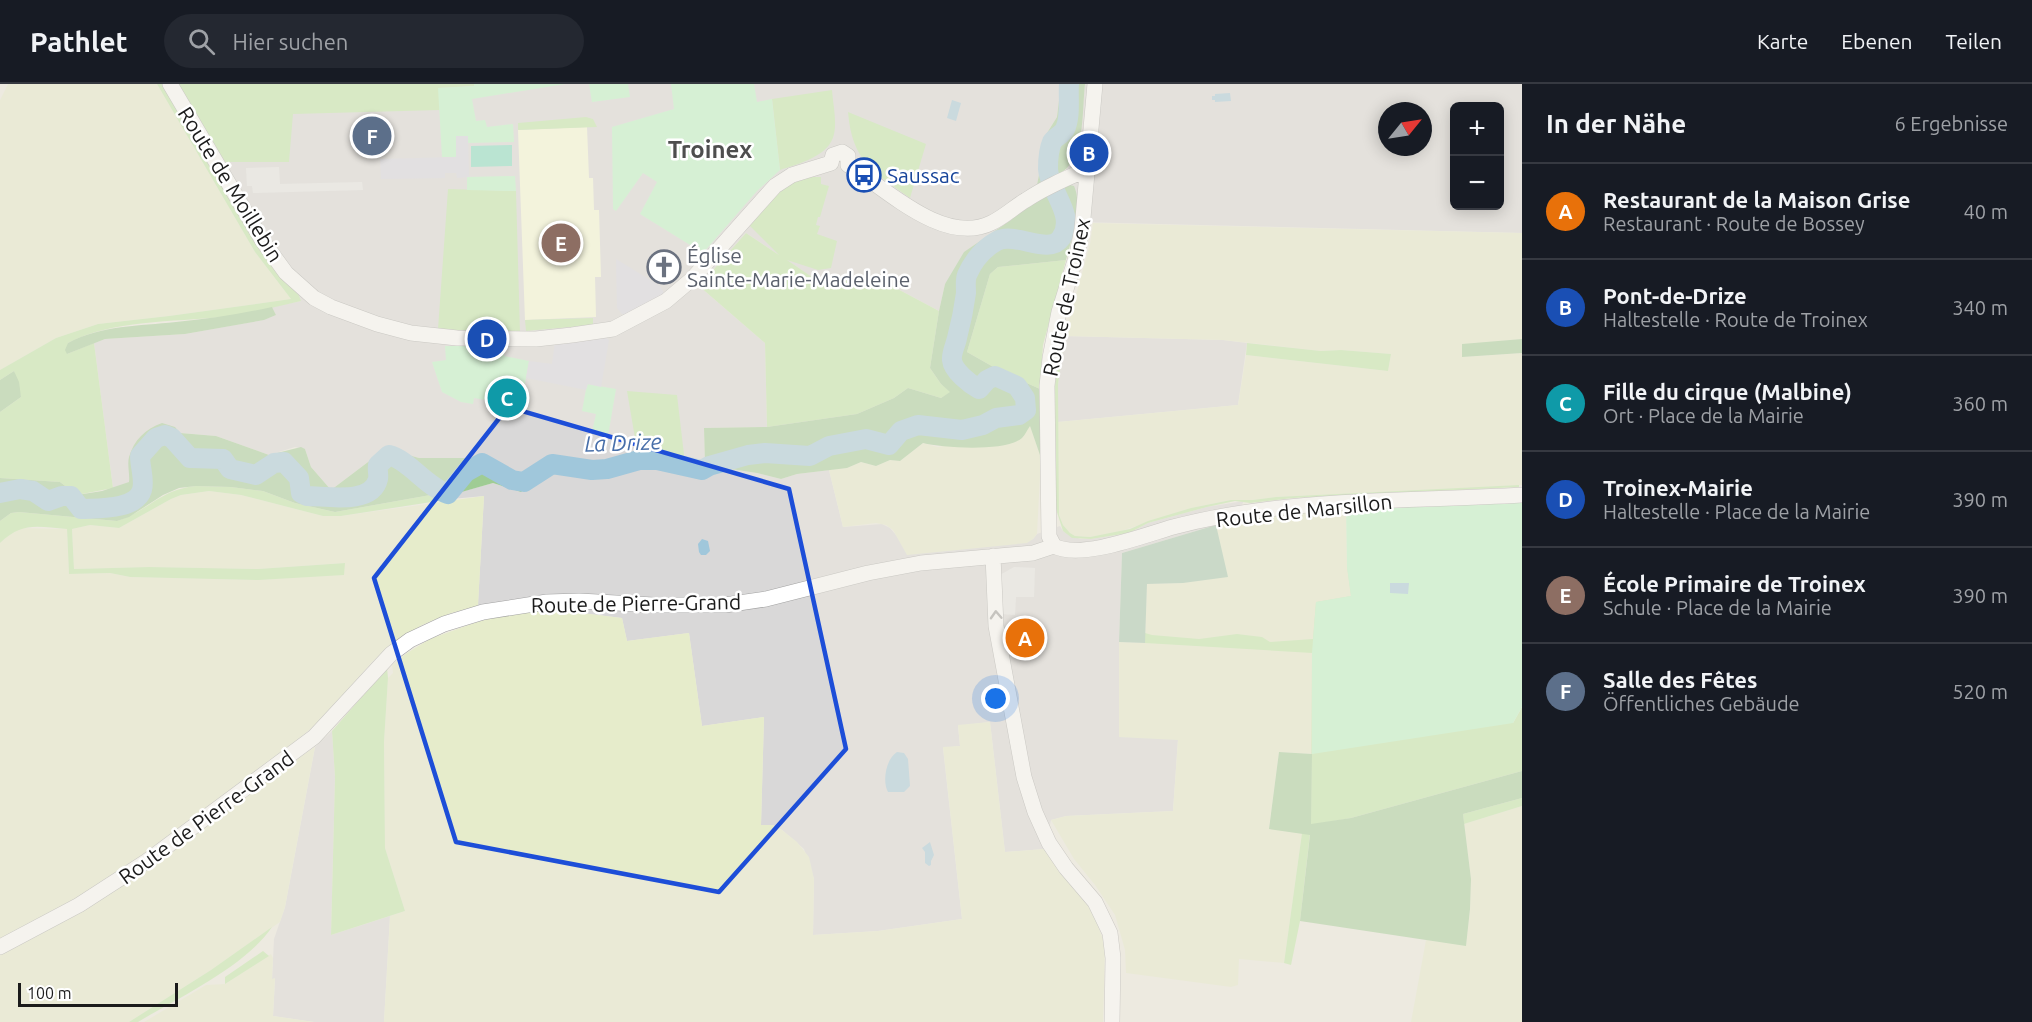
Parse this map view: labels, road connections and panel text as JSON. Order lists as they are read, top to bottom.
{
  "streets": {
    "street": [
      "Route de Moillebin",
      "Route de Troinex",
      "Route de Marsillon",
      "Route de Pierre-Grand"
    ]
  },
  "crossings": [
    ["Route de Moillebin", "Route de Troinex"],
    ["Route de Troinex", "Route de Marsillon"],
    ["Route de Troinex", "Route de Pierre-Grand"],
    ["Route de Marsillon", "Route de Pierre-Grand"]
  ],
  "districts": ["Troinex"],
  "water": ["La Drize"],
  "places": {
    "bus stop": ["Saussac"],
    "church": ["Église Sainte-Marie-Madeleine"]
  },
  "scale_bar": "100 m",
  "north": "top right",
  "page": {
    "header": "Pathlet",
    "search": "Hier suchen",
    "nav": ["Karte", "Ebenen", "Teilen"],
    "heading": ["In der Nähe", "6 Ergebnisse"],
    "map_buttons": ["+", "−"],
    "pins": [
      "F",
      "B",
      "E",
      "D",
      "C",
      "A"
    ],
    "list": [
      {
        "mark": "A",
        "name": "Restaurant de la Maison Grise",
        "note": "Restaurant · Route de Bossey",
        "value": "40 m"
      },
      {
        "mark": "B",
        "name": "Pont-de-Drize",
        "note": "Haltestelle · Route de Troinex",
        "value": "340 m"
      },
      {
        "mark": "C",
        "name": "Fille du cirque (Malbine)",
        "note": "Ort · Place de la Mairie",
        "value": "360 m"
      },
      {
        "mark": "D",
        "name": "Troinex-Mairie",
        "note": "Haltestelle · Place de la Mairie",
        "value": "390 m"
      },
      {
        "mark": "E",
        "name": "École Primaire de Troinex",
        "note": "Schule · Place de la Mairie",
        "value": "390 m"
      },
      {
        "mark": "F",
        "name": "Salle des Fêtes",
        "note": "Öffentliches Gebäude",
        "value": "520 m"
      }
    ],
    "scale": "100 m"
  }
}
